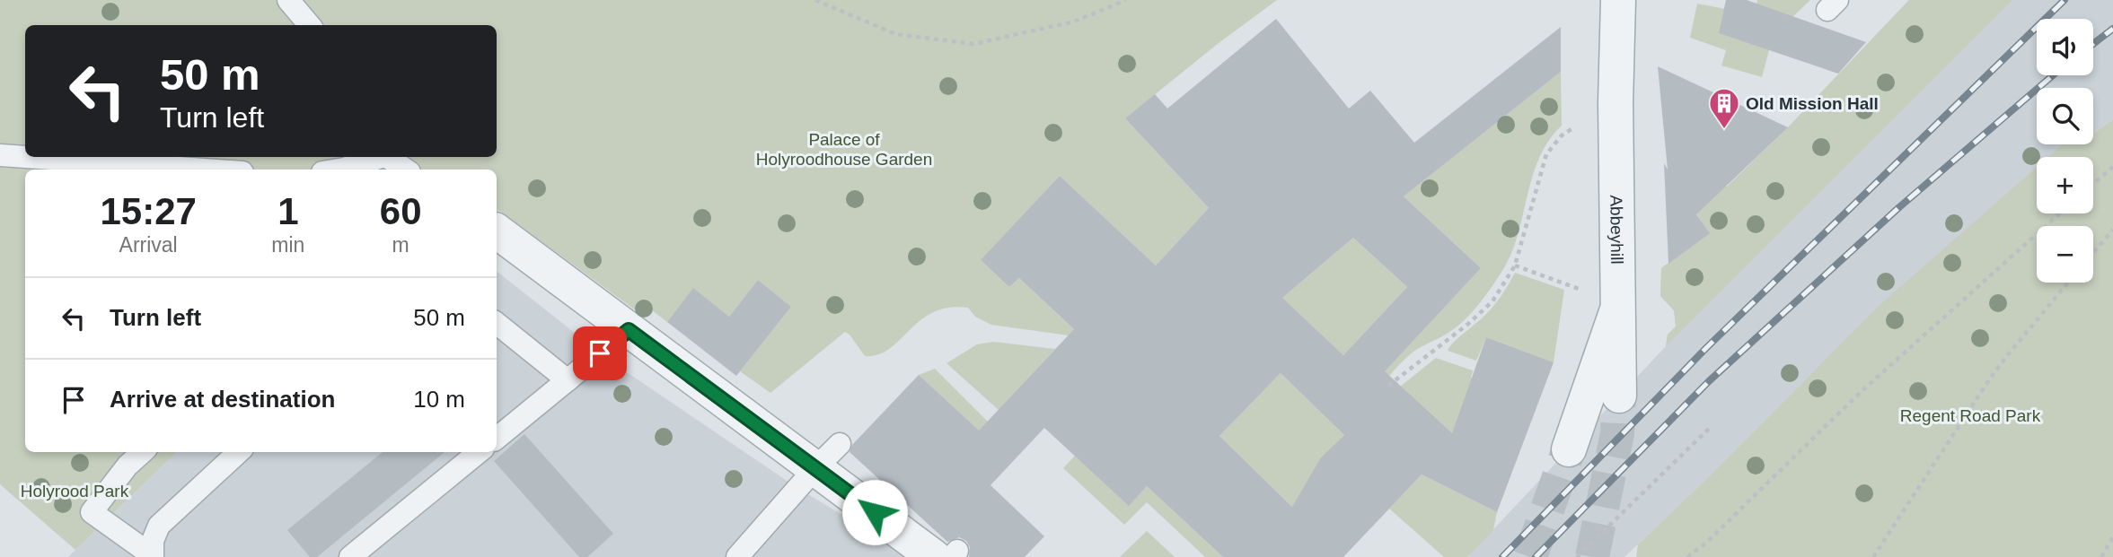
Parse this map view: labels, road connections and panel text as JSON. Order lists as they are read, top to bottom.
{
  "streets": {
    "street": ["Abbeyhill"]
  },
  "parks": ["Palace of Holyroodhouse Garden", "Regent Road Park", "Holyrood Park"],
  "places": {
    "building": ["Old Mission Hall"]
  },
  "page": {
    "map_buttons": ["+", "−"],
    "turn": ["50 m", "Turn left"],
    "eta": [
      "15:27",
      "Arrival",
      "1",
      "min",
      "60",
      "m"
    ],
    "list": [
      {
        "name": "Turn left",
        "value": "50 m"
      },
      {
        "name": "Arrive at destination",
        "value": "10 m"
      }
    ]
  }
}
